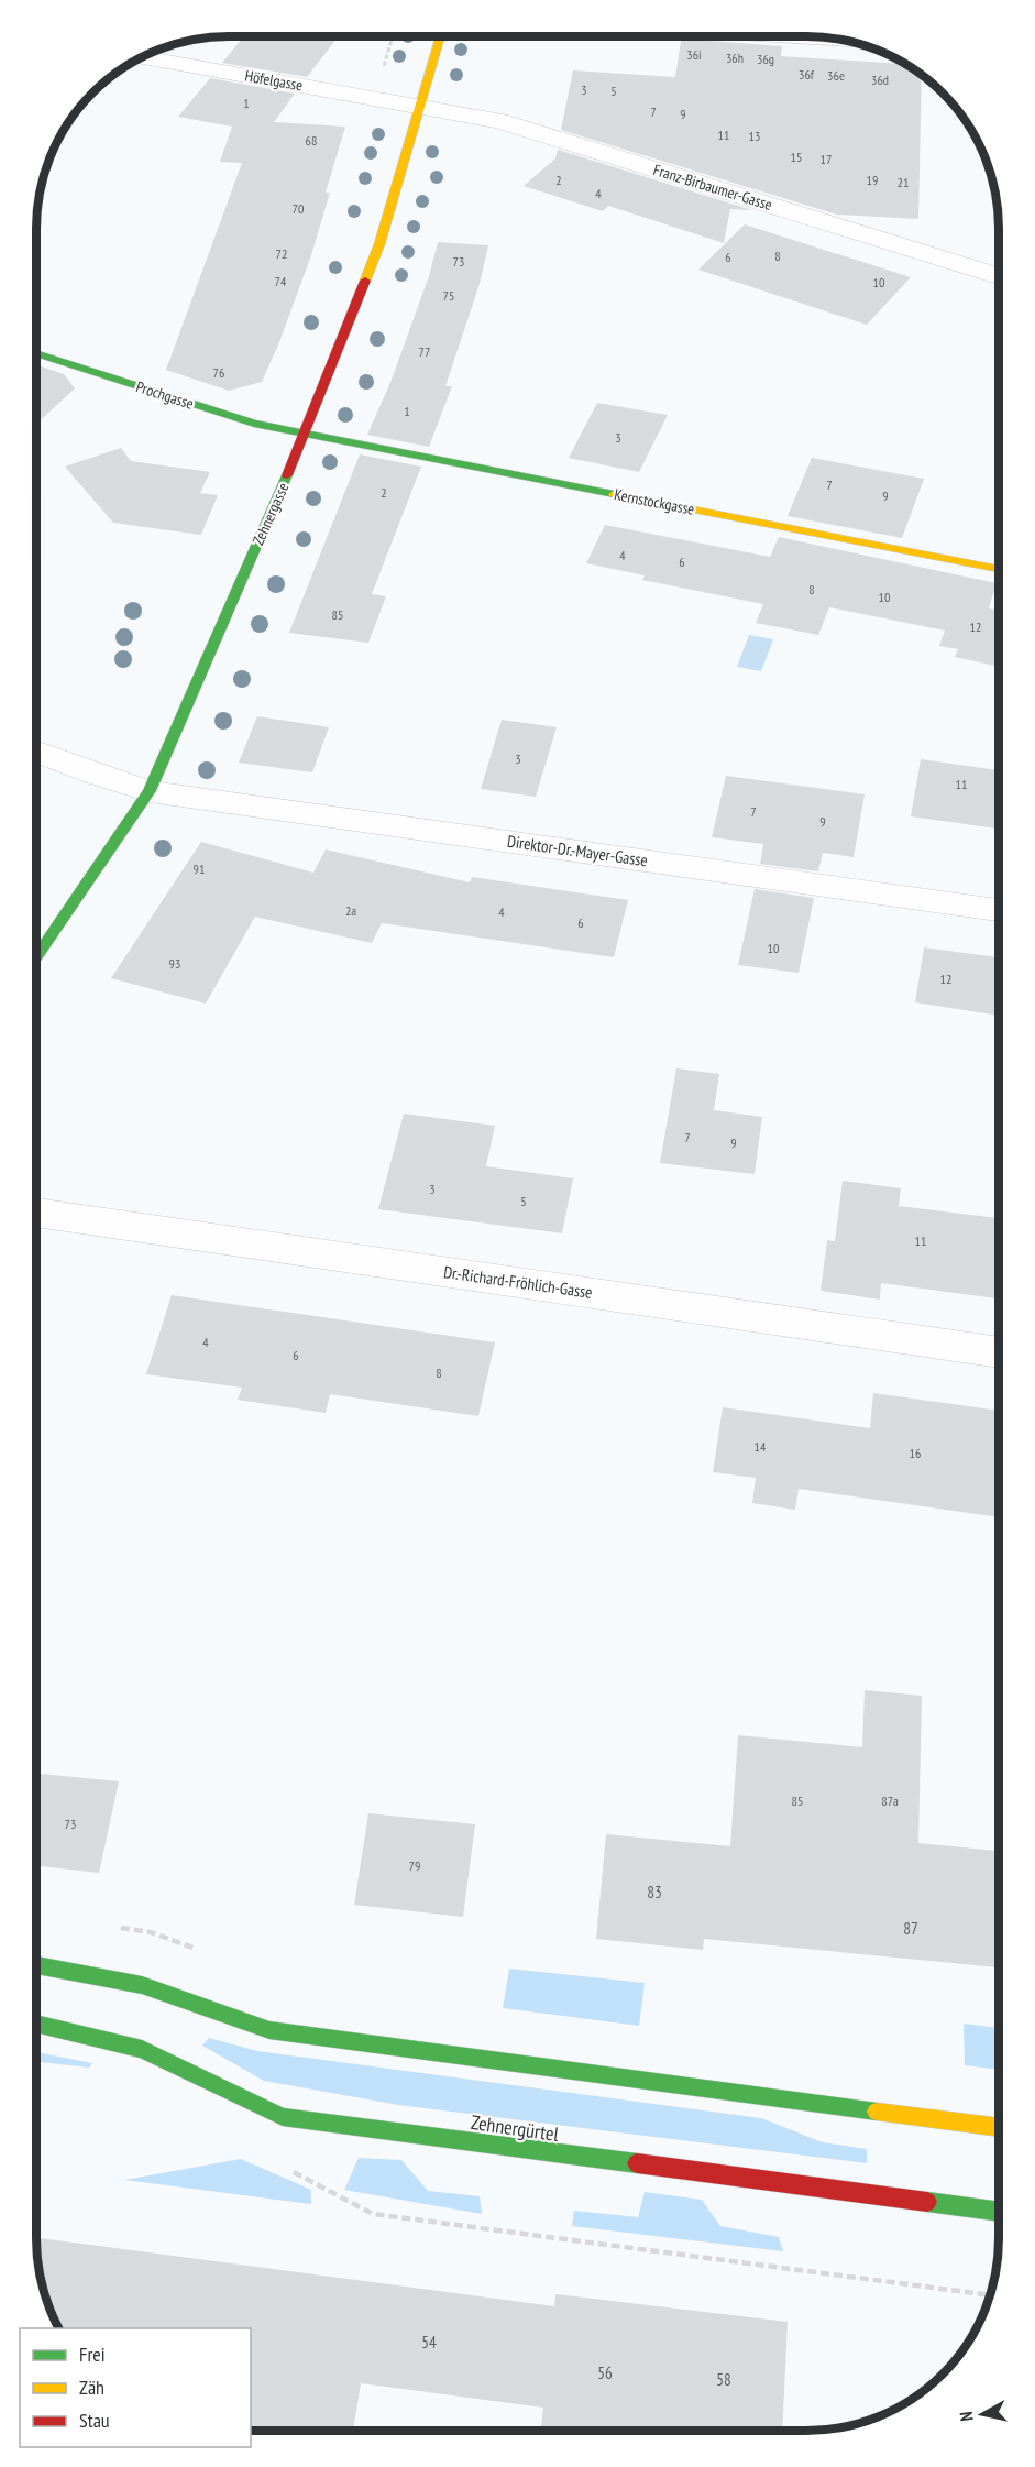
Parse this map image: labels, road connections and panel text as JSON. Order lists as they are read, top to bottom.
{
  "streets": {
    "street": [
      "Höfelgasse",
      "Franz-Birbaumer-Gasse",
      "Prochgasse",
      "Kernstockgasse",
      "Zehnergasse",
      "Direktor-Dr.-Mayer-Gasse",
      "Dr.-Richard-Fröhlich-Gasse",
      "Zehnergürtel"
    ]
  },
  "crossings": [
    ["Höfelgasse", "Franz-Birbaumer-Gasse"],
    ["Höfelgasse", "Zehnergasse"],
    ["Franz-Birbaumer-Gasse", "Zehnergasse"],
    ["Prochgasse", "Kernstockgasse"],
    ["Prochgasse", "Zehnergasse"],
    ["Kernstockgasse", "Zehnergasse"],
    ["Zehnergasse", "Direktor-Dr.-Mayer-Gasse"]
  ],
  "house_numbers": [
    "36i",
    "36h",
    "36g",
    "36f",
    "36e",
    "36d",
    "3",
    "5",
    "1",
    "7",
    "9",
    "11",
    "13",
    "68",
    "15",
    "17",
    "2",
    "19",
    "21",
    "4",
    "70",
    "72",
    "8",
    "6",
    "73",
    "74",
    "10",
    "75",
    "77",
    "76",
    "1",
    "3",
    "7",
    "2",
    "9",
    "4",
    "6",
    "8",
    "10",
    "85",
    "12",
    "3",
    "11",
    "7",
    "9",
    "91",
    "2a",
    "4",
    "6",
    "10",
    "93",
    "12",
    "7",
    "9",
    "3",
    "5",
    "11",
    "4",
    "6",
    "8",
    "14",
    "16",
    "85",
    "87a",
    "73",
    "79",
    "83",
    "87",
    "54",
    "56",
    "58"
  ],
  "legend": ["Frei", "Zäh", "Stau"],
  "north": "left"
}
